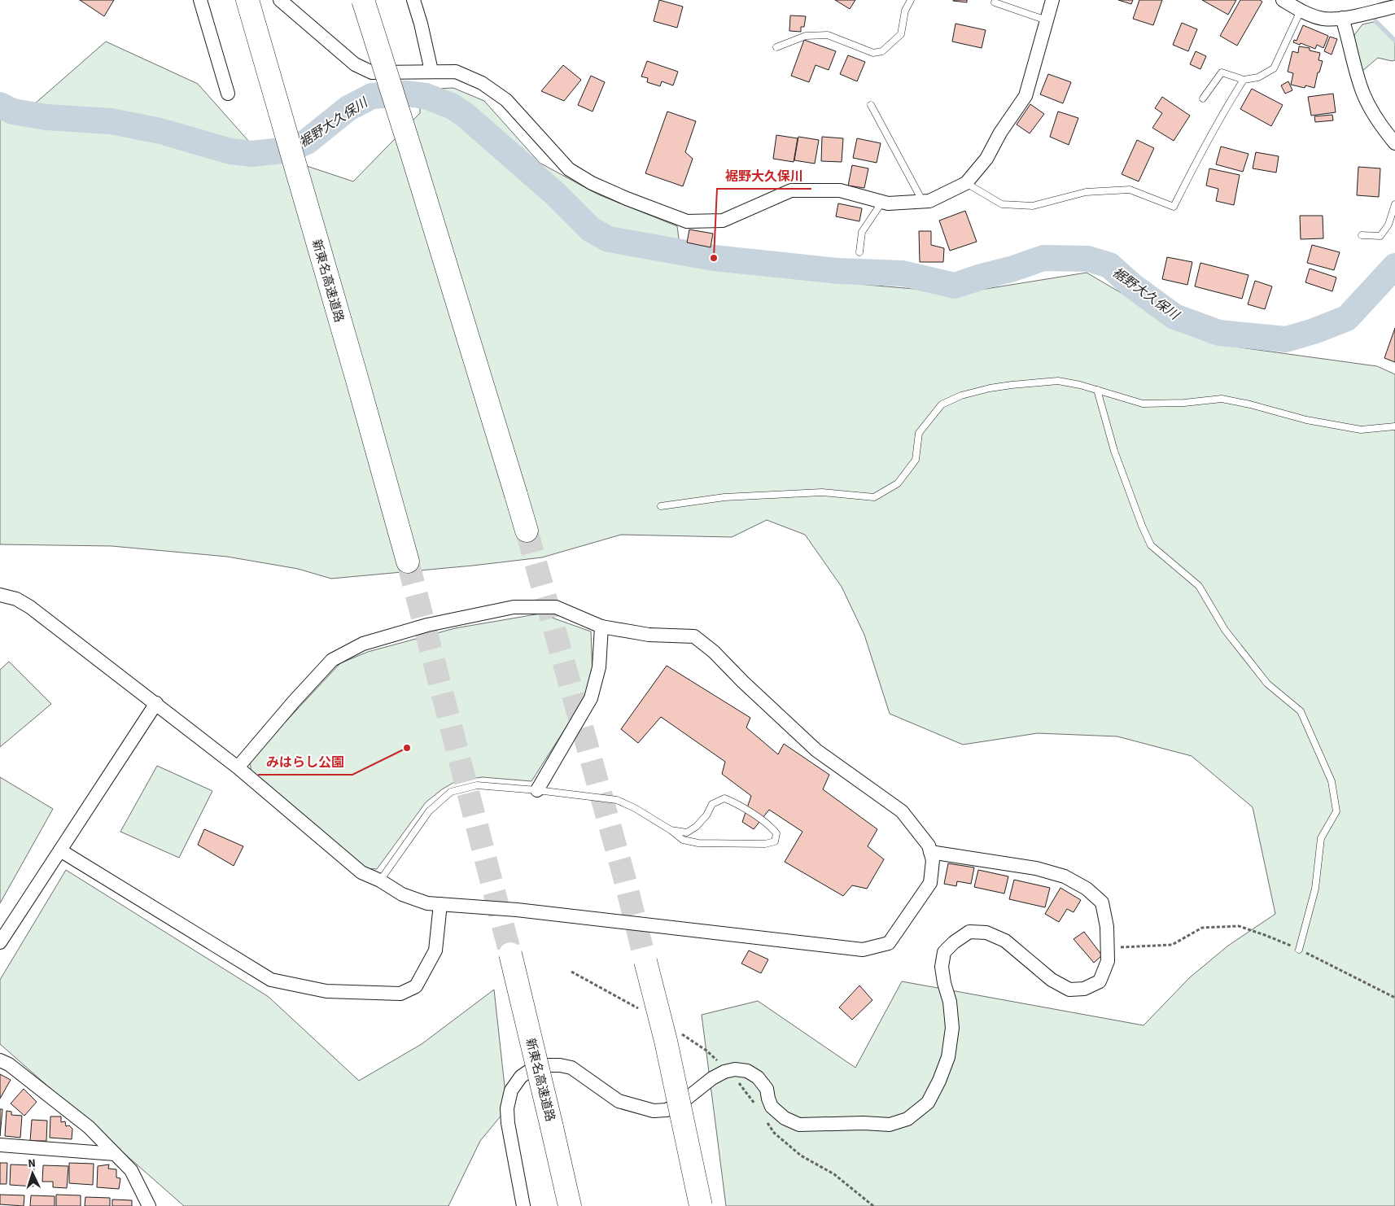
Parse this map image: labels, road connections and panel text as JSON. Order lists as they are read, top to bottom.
{
  "streets": {
    "highway": ["新東名高速道路"]
  },
  "water": ["裾野大久保川"],
  "places": ["裾野大久保川", "みはらし公園"],
  "north": "top"
}
